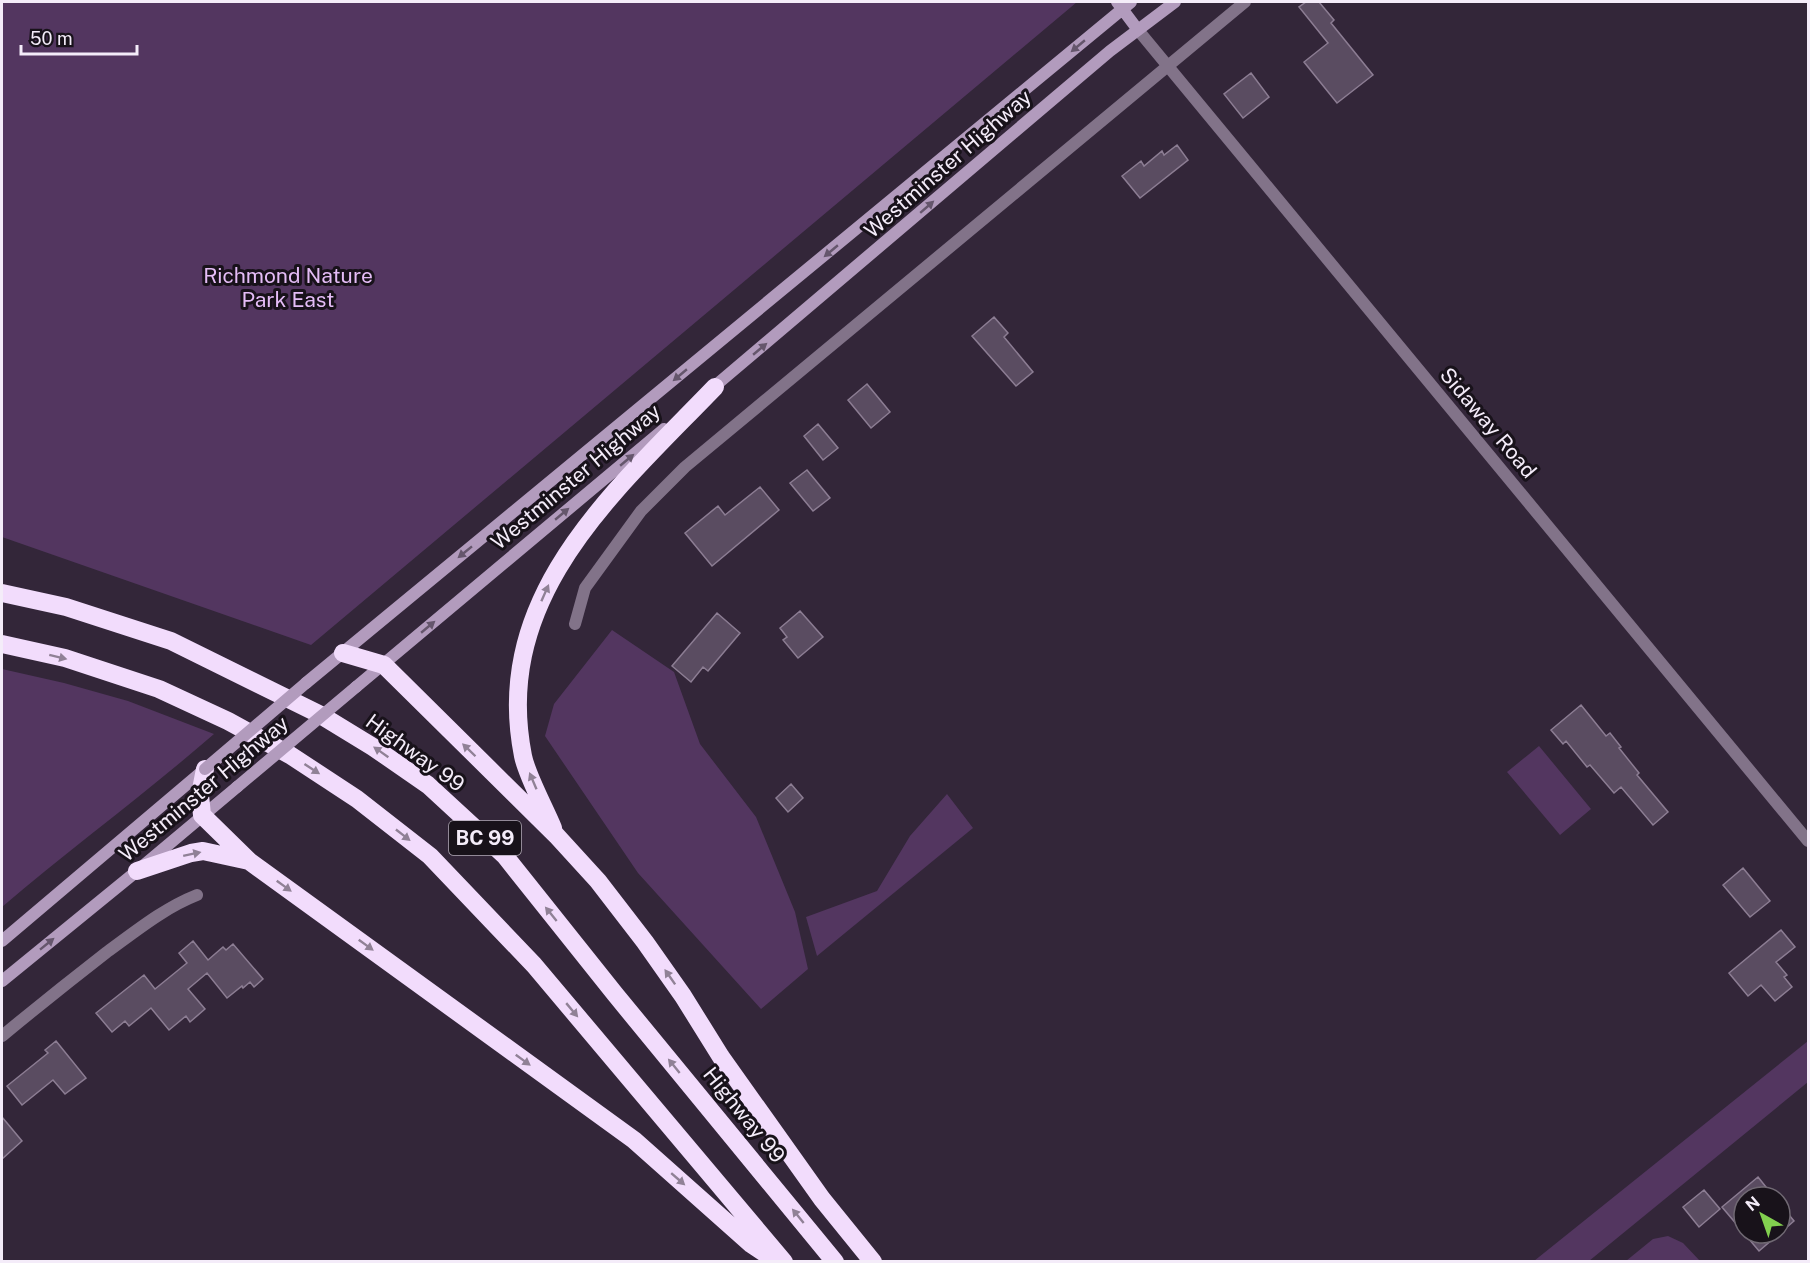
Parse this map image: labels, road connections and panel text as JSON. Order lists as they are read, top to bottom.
{
  "streets": {
    "highway": ["Highway 99", "BC 99"],
    "main road": ["Westminster Highway"],
    "street": ["Sidaway Road"]
  },
  "crossings": [
    ["Westminster Highway", "Sidaway Road"]
  ],
  "parks": ["Richmond Nature Park East"],
  "scale_bar": "50 m",
  "north": "top left"
}
